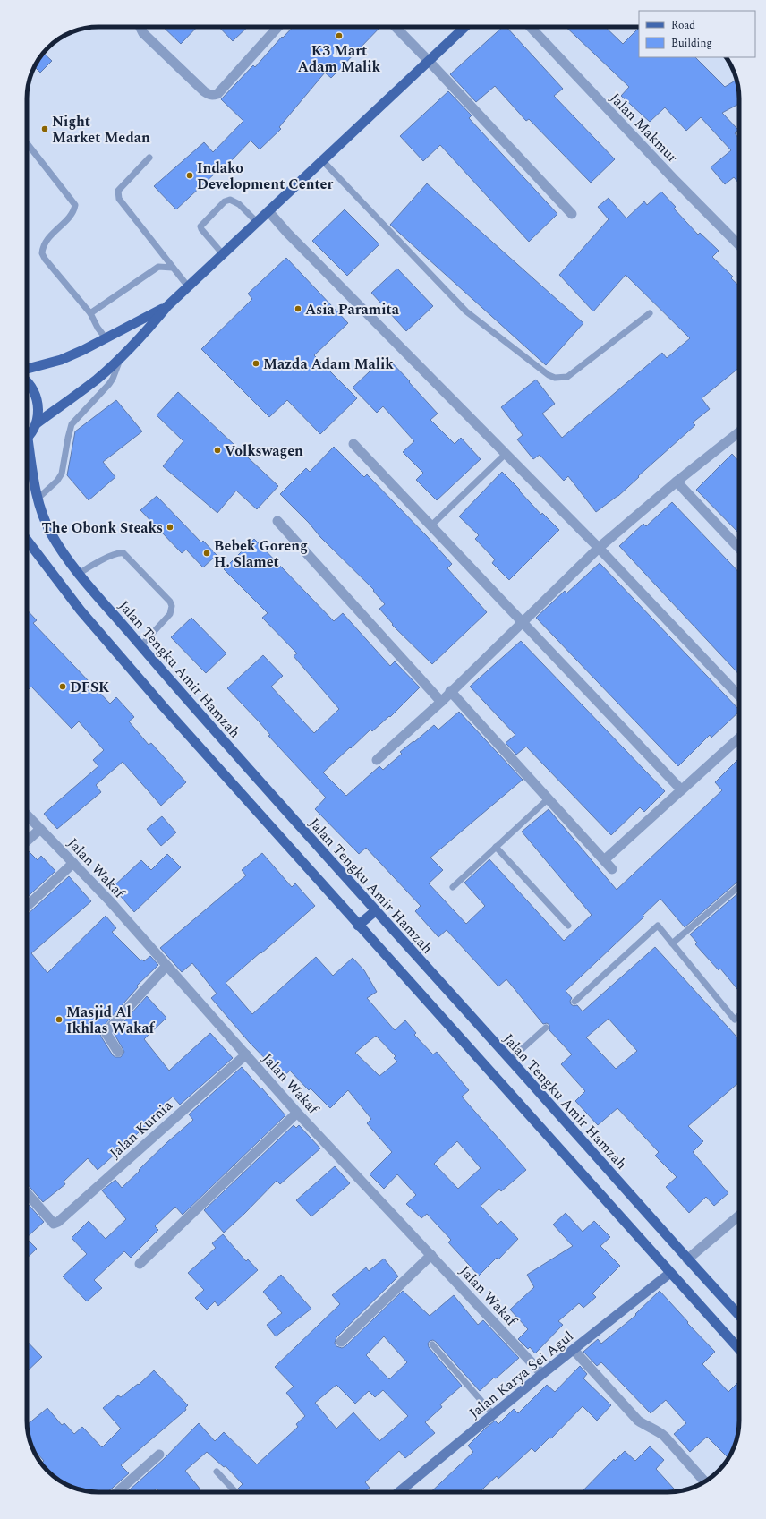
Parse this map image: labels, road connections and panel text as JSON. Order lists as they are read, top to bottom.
{
  "streets": {
    "main road": ["Jalan Tengku Amir Hamzah", "Jalan Karya Sei Agul"],
    "street": ["Jalan Makmur", "Jalan Wakaf", "Jalan Kurnia"]
  },
  "crossings": [
    ["Jalan Wakaf", "Jalan Kurnia"],
    ["Jalan Wakaf", "Jalan Karya Sei Agul"]
  ],
  "places": [
    "K3 Mart Adam Malik",
    "Night Market Medan",
    "Indako Development Center",
    "Asia Paramita",
    "Mazda Adam Malik",
    "Volkswagen",
    "The Obonk Steaks",
    "Bebek Goreng H. Slamet",
    "DFSK",
    "Masjid Al Ikhlas Wakaf"
  ],
  "legend": ["Road", "Building"]
}
